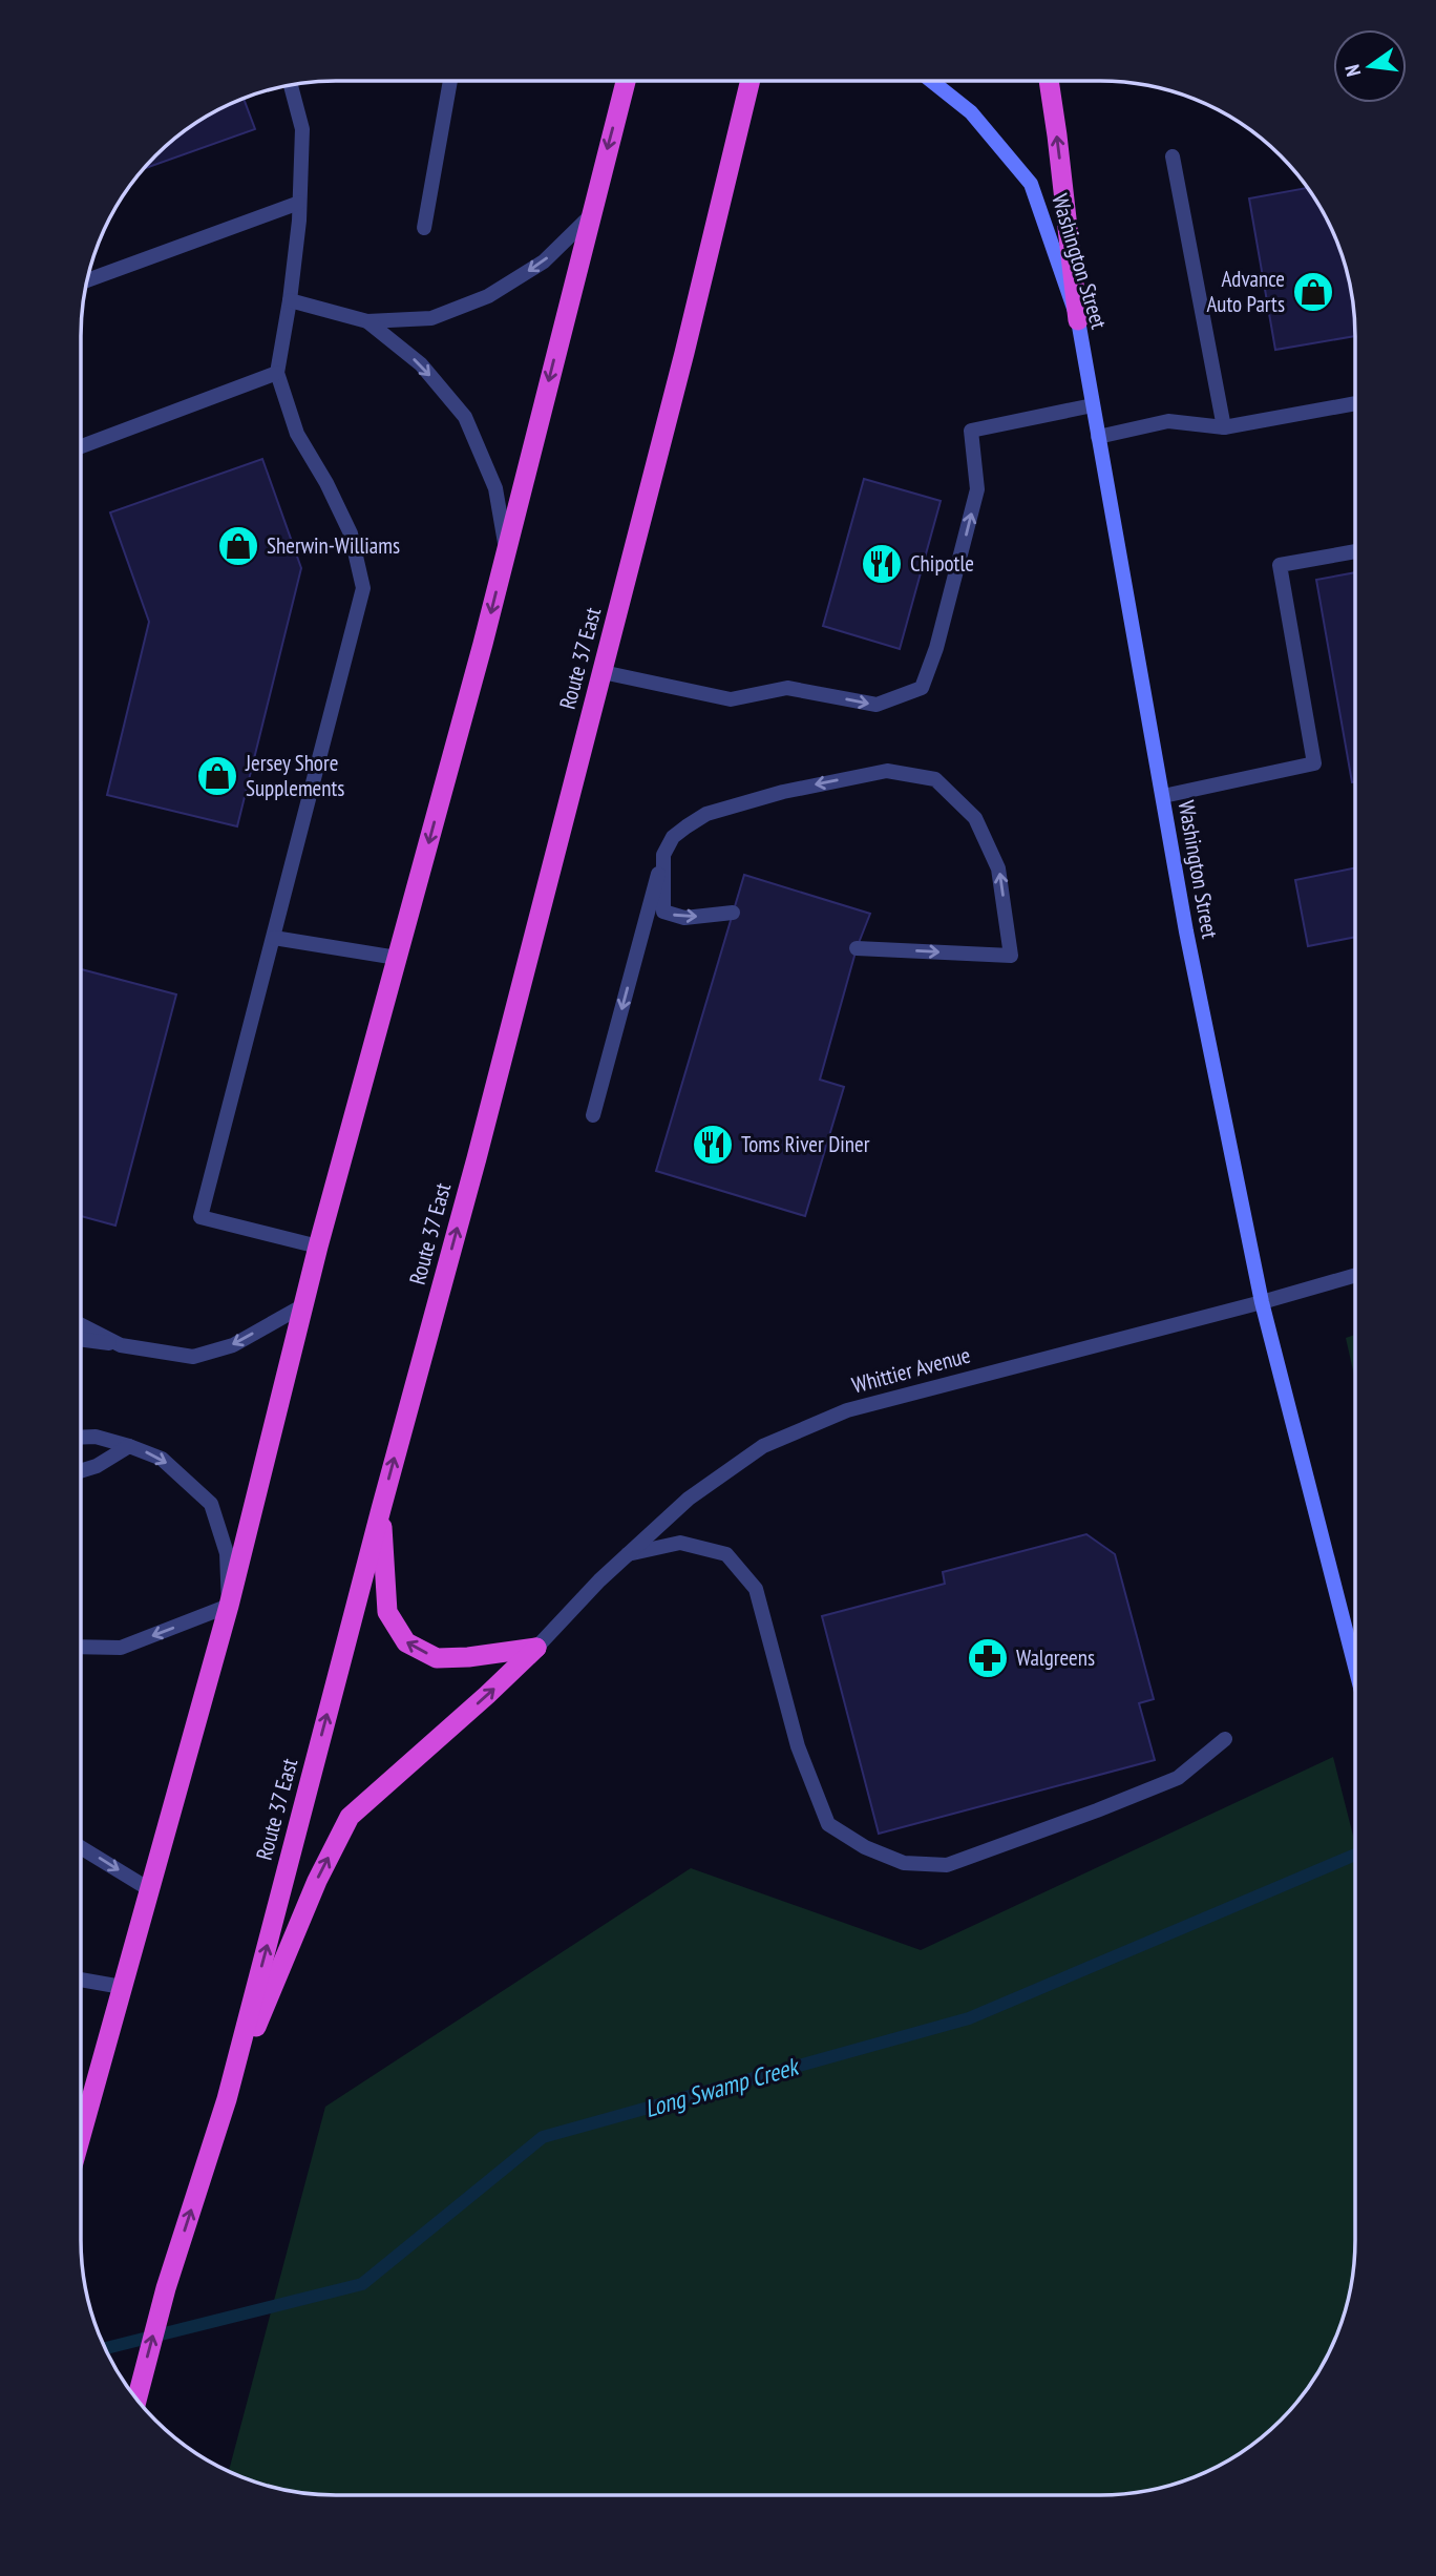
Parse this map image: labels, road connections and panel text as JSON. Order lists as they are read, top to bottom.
{
  "streets": {
    "highway": ["Route 37 East"],
    "main road": ["Washington Street"],
    "street": ["Whittier Avenue"]
  },
  "crossings": [
    ["Washington Street", "Whittier Avenue"]
  ],
  "water": ["Long Swamp Creek"],
  "places": {
    "shop": ["Advance Auto Parts", "Sherwin-Williams", "Jersey Shore Supplements"],
    "restaurant": ["Chipotle", "Toms River Diner"],
    "pharmacy": ["Walgreens"]
  },
  "north": "left"
}
